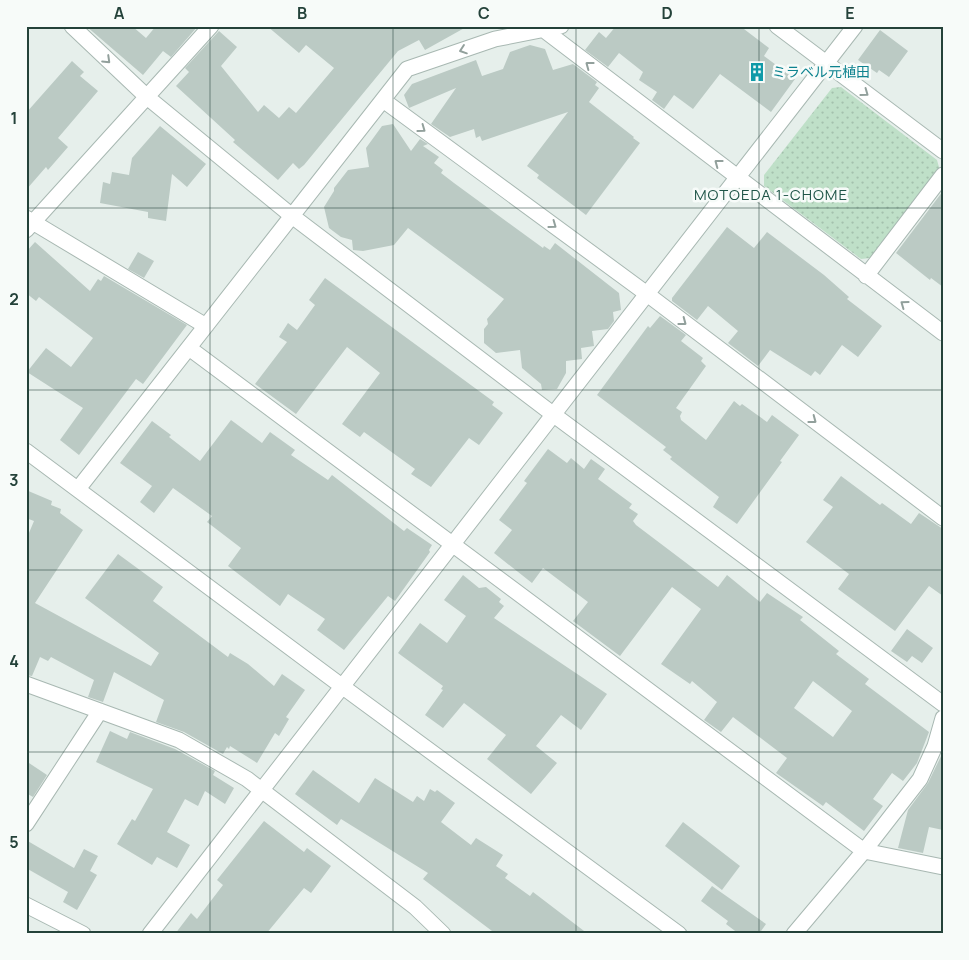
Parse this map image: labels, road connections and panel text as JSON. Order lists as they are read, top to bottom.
{
  "districts": ["MOTOEDA 1-CHOME"],
  "places": {
    "building": ["ミラベル元植田"]
  },
  "grid": {
    "columns": [
      "A",
      "B",
      "C",
      "D",
      "E"
    ],
    "rows": [
      "1",
      "2",
      "3",
      "4",
      "5"
    ]
  }
}
